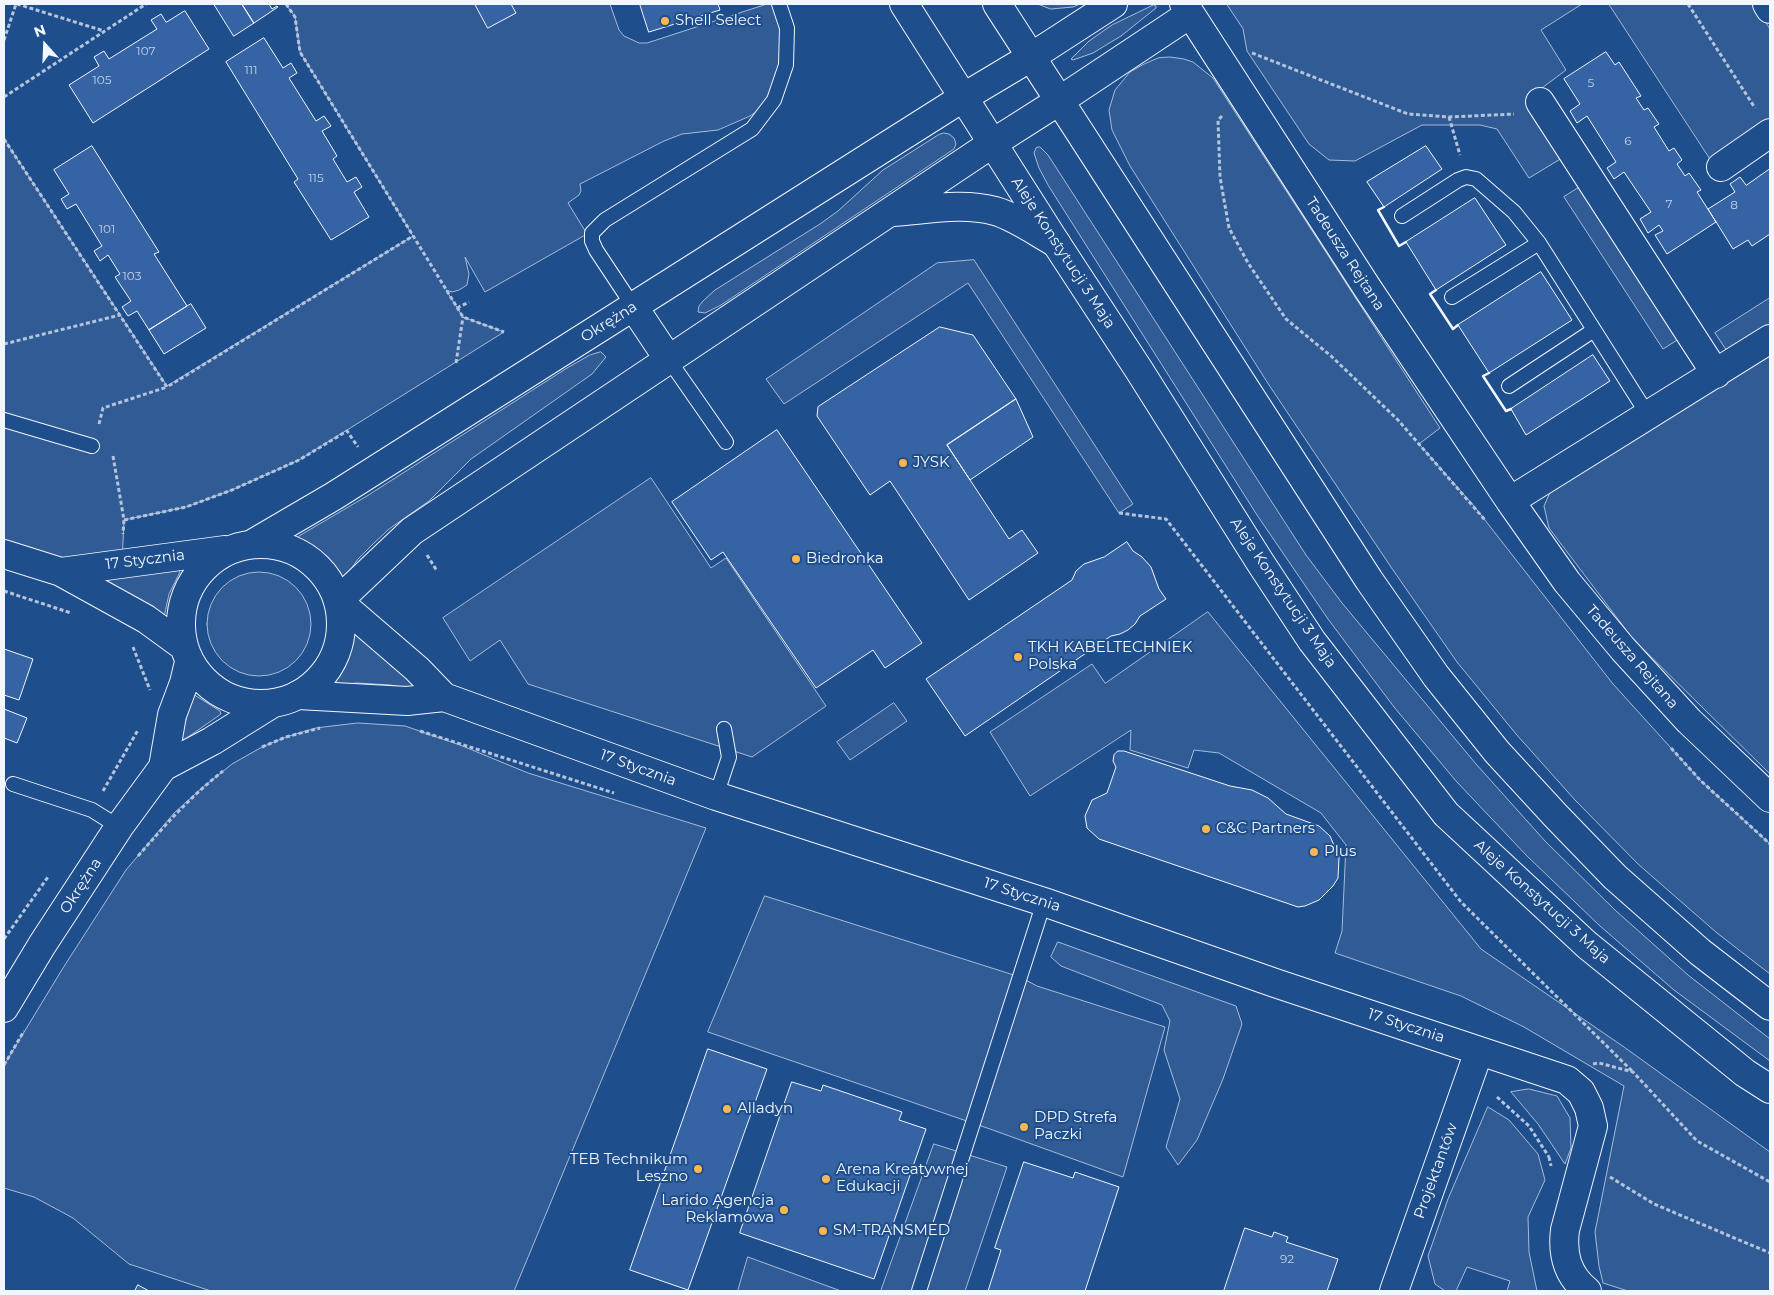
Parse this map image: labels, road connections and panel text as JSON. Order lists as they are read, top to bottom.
{
  "streets": {
    "street": [
      "Aleje Konstytucji 3 Maja",
      "Tadeusza Rejtana",
      "Okrężna",
      "17 Stycznia",
      "Projektantów"
    ]
  },
  "crossings": [
    ["Aleje Konstytucji 3 Maja", "Okrężna"],
    ["Okrężna", "17 Stycznia"],
    ["17 Stycznia", "Projektantów"]
  ],
  "places": [
    "Shell Select",
    "JYSK",
    "Biedronka",
    "TKH KABELTECHNIEK Polska",
    "C&C Partners",
    "Plus",
    "Alladyn",
    "DPD Strefa Paczki",
    "TEB Technikum Leszno",
    "Arena Kreatywnej Edukacji",
    "Larido Agencja Reklamowa",
    "SM-TRANSMED"
  ],
  "house_numbers": [
    "107",
    "111",
    "105",
    "5",
    "6",
    "115",
    "7",
    "8",
    "101",
    "103",
    "92"
  ],
  "north": "top"
}
